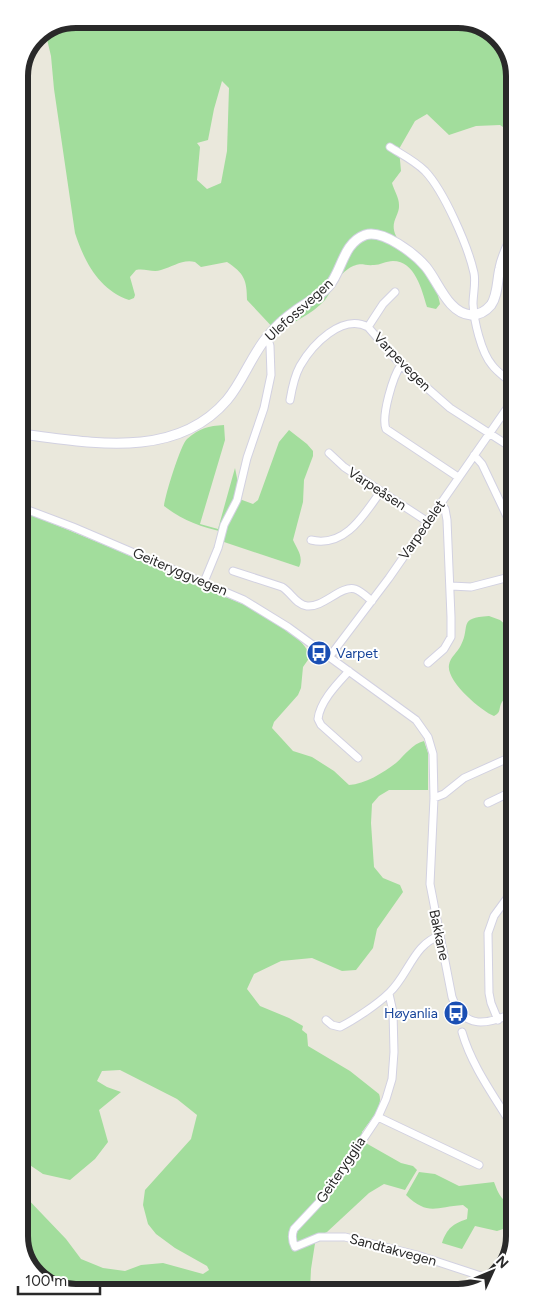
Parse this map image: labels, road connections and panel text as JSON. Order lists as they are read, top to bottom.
{
  "streets": {
    "street": [
      "Ulefossvegen",
      "Varpevegen",
      "Varpeåsen",
      "Varpedelet",
      "Geiteryggvegen",
      "Bakkane",
      "Geiterygglia",
      "Sandtakvegen"
    ]
  },
  "crossings": [
    ["Varpevegen", "Varpedelet"],
    ["Varpeåsen", "Varpedelet"],
    ["Varpedelet", "Geiteryggvegen"],
    ["Varpedelet", "Bakkane"],
    ["Geiteryggvegen", "Bakkane"],
    ["Geiterygglia", "Sandtakvegen"]
  ],
  "places": {
    "bus stop": ["Varpet", "Høyanlia"]
  },
  "scale_bar": "100 m",
  "north": "top right"
}
